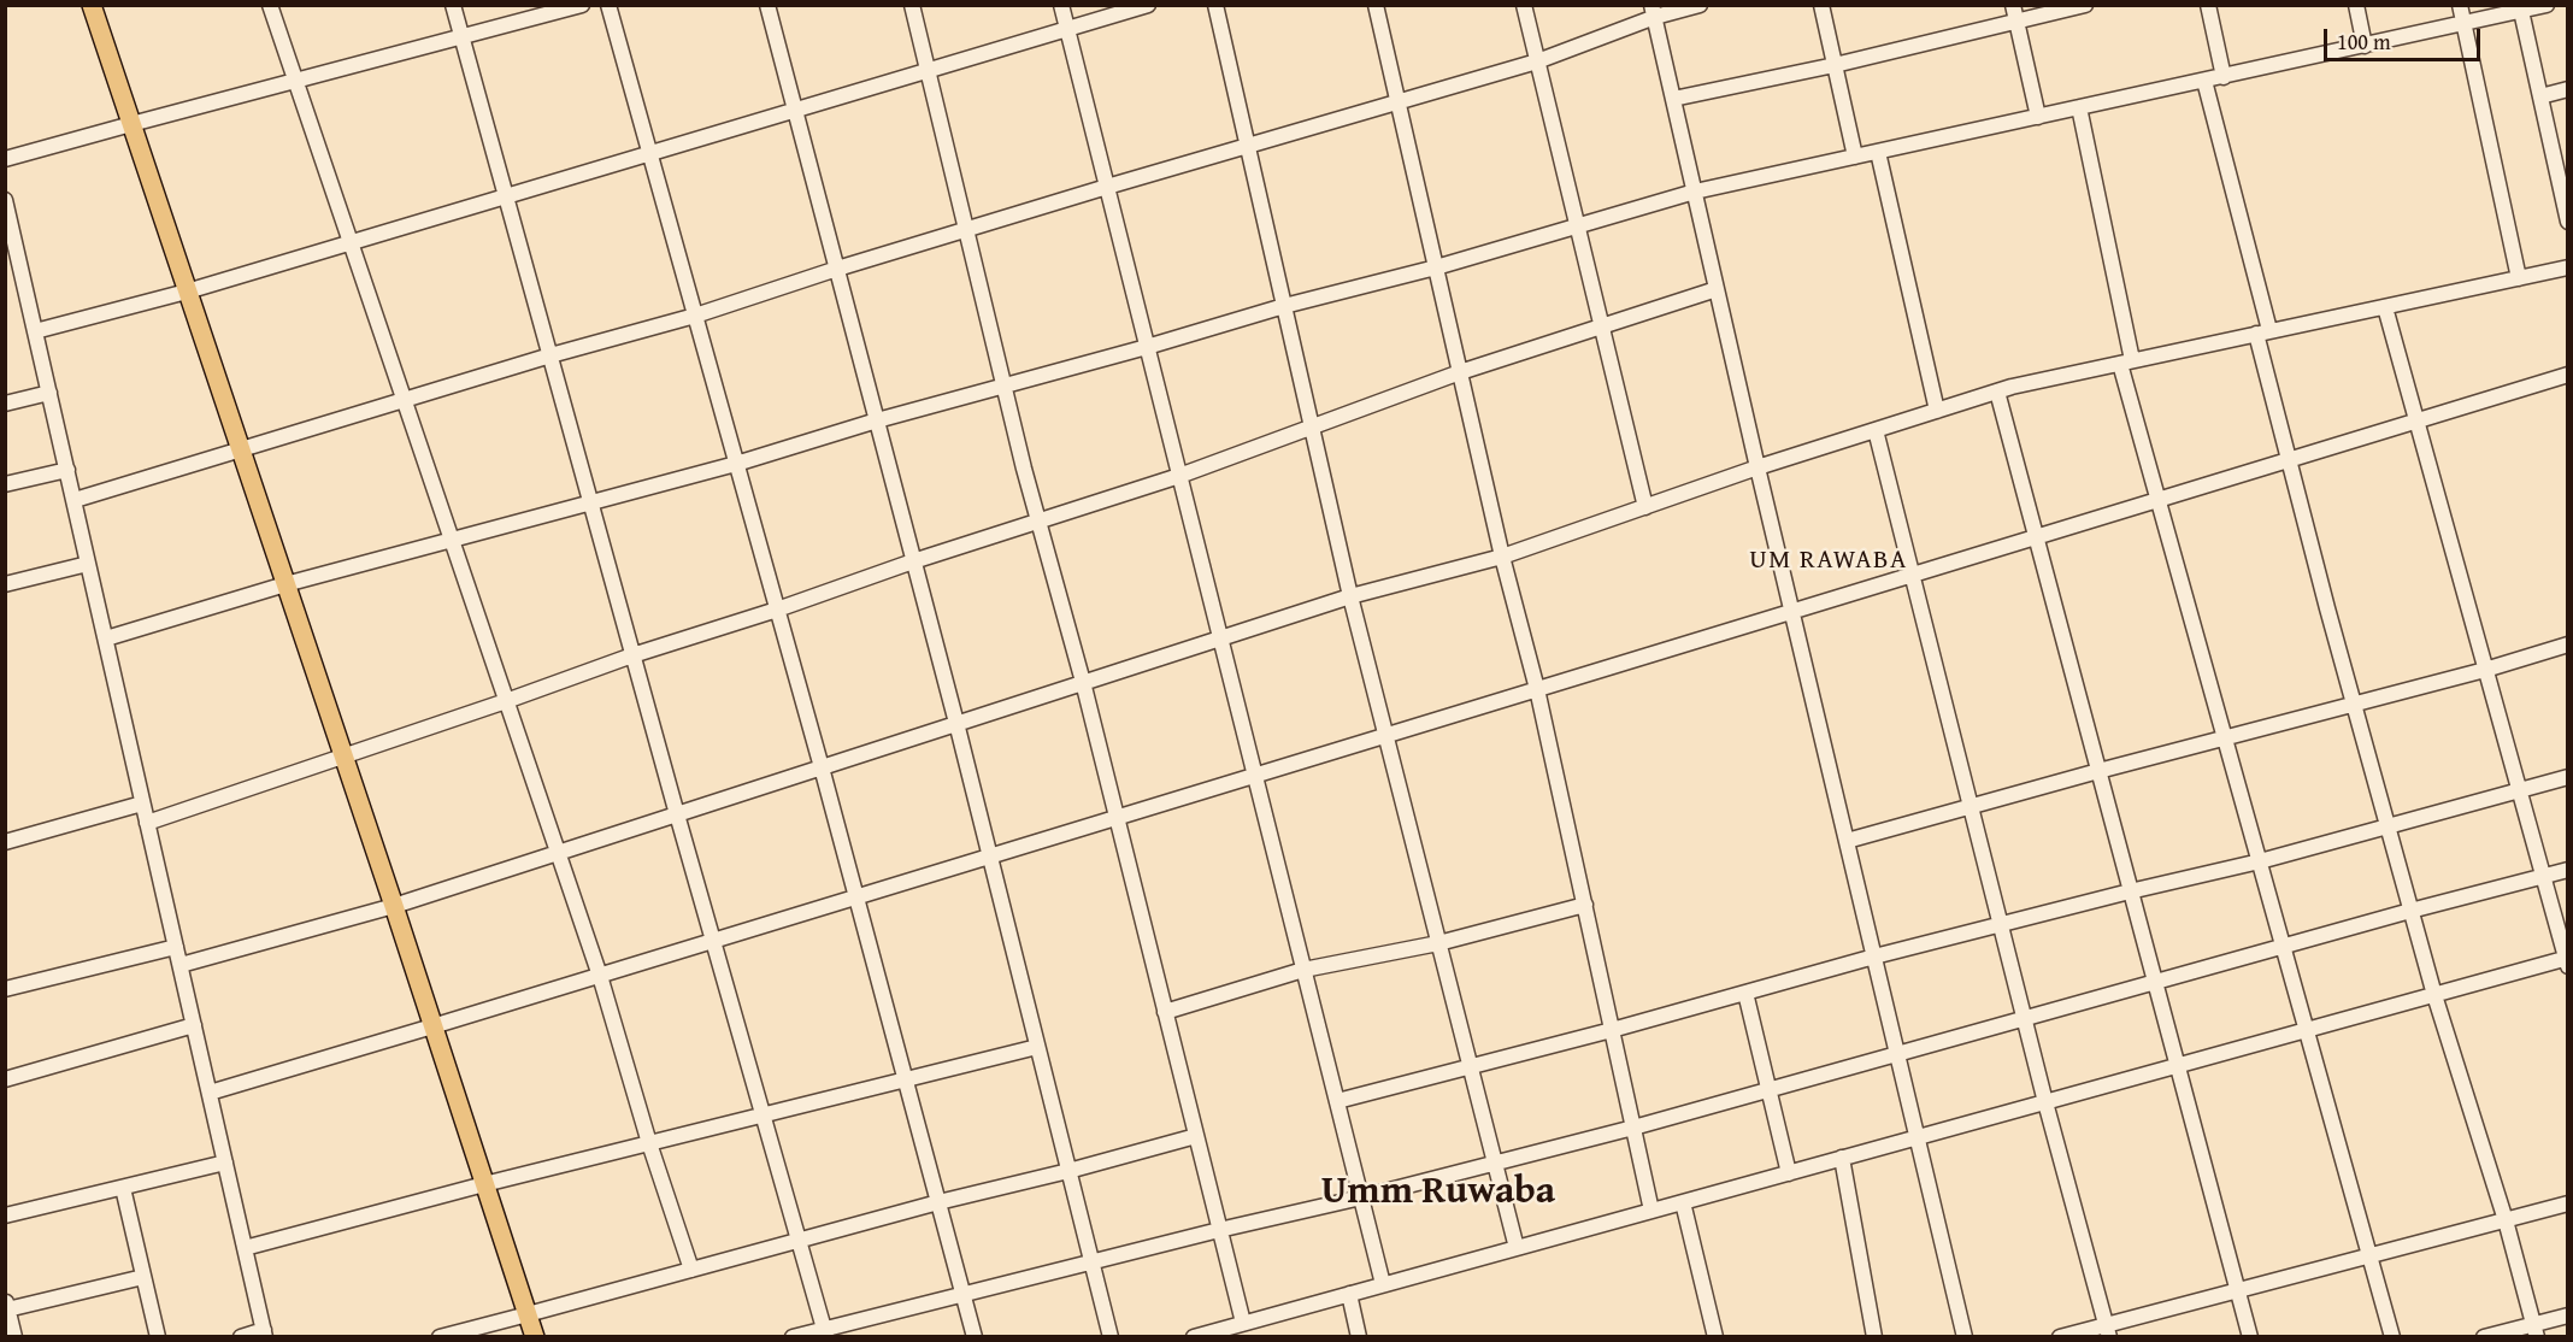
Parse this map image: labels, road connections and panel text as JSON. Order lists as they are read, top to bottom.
{
  "districts": ["UM RAWABA", "Umm Ruwaba"],
  "scale_bar": "100 m"
}
